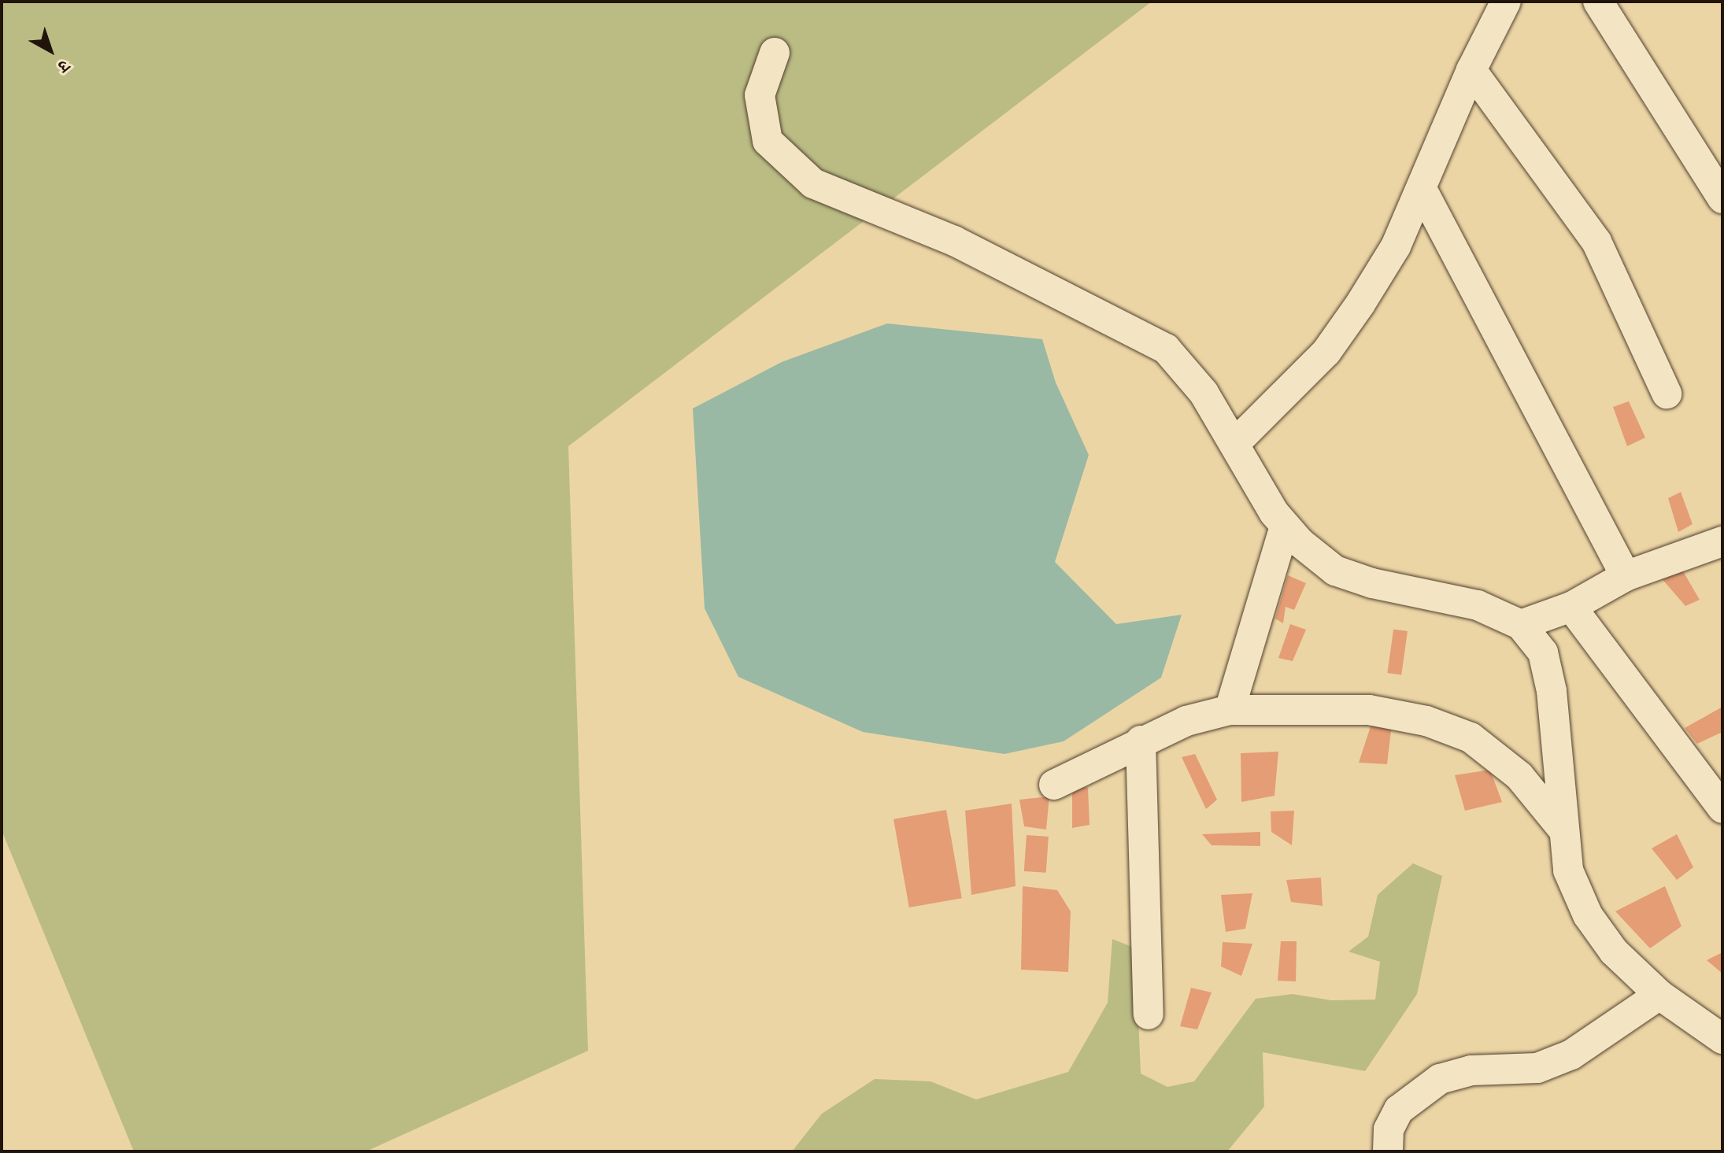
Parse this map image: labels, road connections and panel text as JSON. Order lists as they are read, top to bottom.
{
  "north": "bottom right"
}
